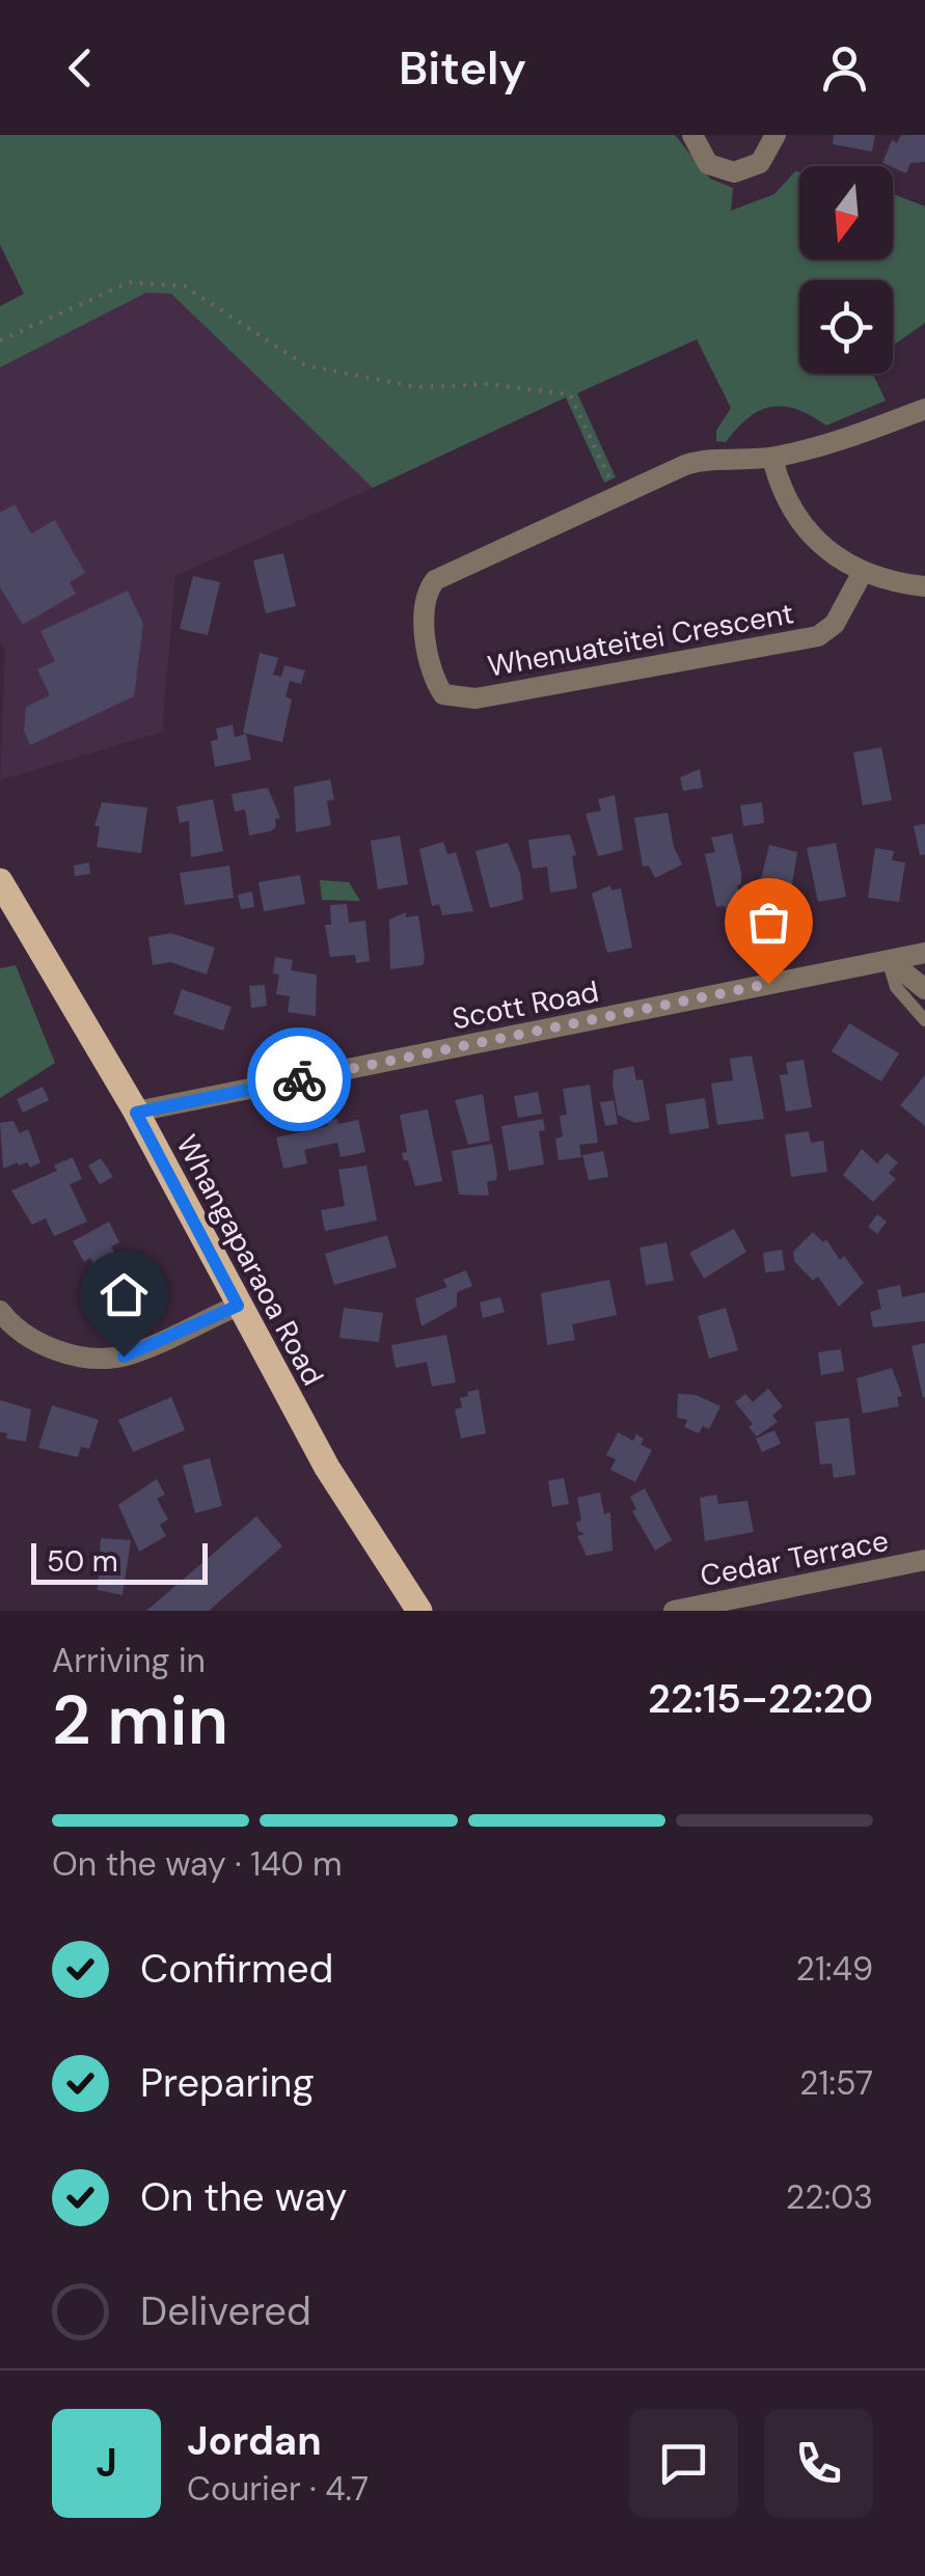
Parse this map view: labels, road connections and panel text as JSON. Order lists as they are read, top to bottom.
{
  "streets": {
    "main road": ["Whangaparaoa Road"],
    "street": ["Whenuateitei Crescent", "Scott Road", "Cedar Terrace"]
  },
  "crossings": [
    ["Scott Road", "Whangaparaoa Road"]
  ],
  "scale_bar": "50 m",
  "north": "bottom",
  "page": {
    "header": "Bitely",
    "scale": "50 m",
    "heading": ["2 min", "Arriving in", "22:15–22:20"],
    "panel": ["Jordan", "Courier · 4.7"],
    "bar": "On the way · 140 m",
    "list": [
      ["Confirmed", "21:49"],
      ["Preparing", "21:57"],
      ["On the way", "22:03"],
      "Delivered"
    ],
    "round": "J"
  }
}
